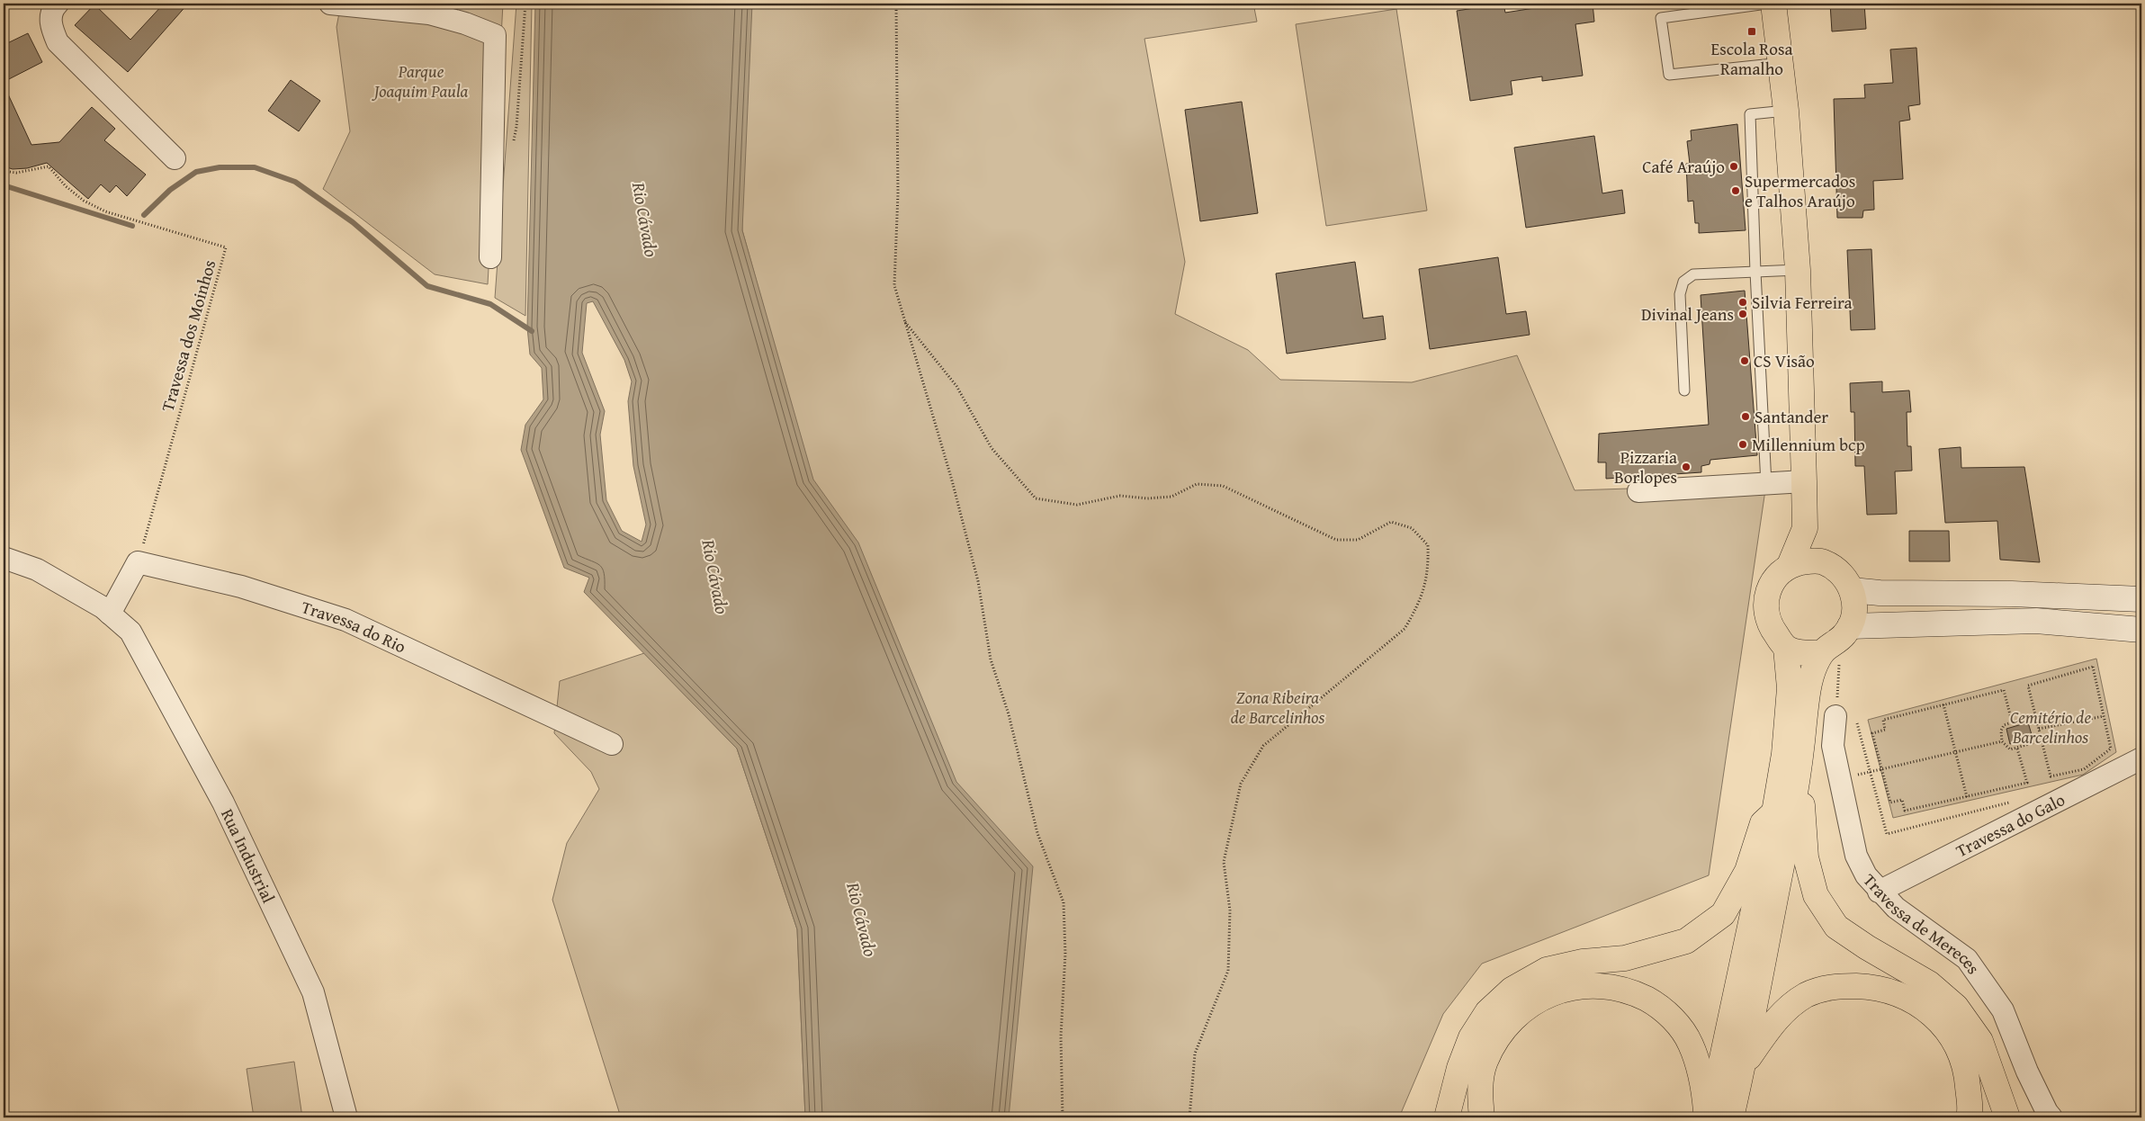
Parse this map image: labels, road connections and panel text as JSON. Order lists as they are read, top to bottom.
{
  "streets": {
    "street": [
      "Travessa do Rio",
      "Travessa do Galo",
      "Rua Industrial",
      "Travessa de Mereces"
    ],
    "path": ["Travessa dos Moinhos"]
  },
  "crossings": [
    ["Travessa dos Moinhos", "Travessa do Rio"],
    ["Travessa do Galo", "Travessa de Mereces"]
  ],
  "water": ["Rio Cávado"],
  "parks": ["Parque Joaquim Paula", "Zona Ribeira de Barcelinhos", "Cemitério de Barcelinhos"],
  "places": {
    "transit": ["Escola Rosa Ramalho"],
    "other": [
      "Café Araújo",
      "Supermercados e Talhos Araújo",
      "Silvia Ferreira",
      "Divinal Jeans",
      "CS Visão",
      "Santander",
      "Millennium bcp",
      "Pizzaria Borlopes"
    ]
  }
}
